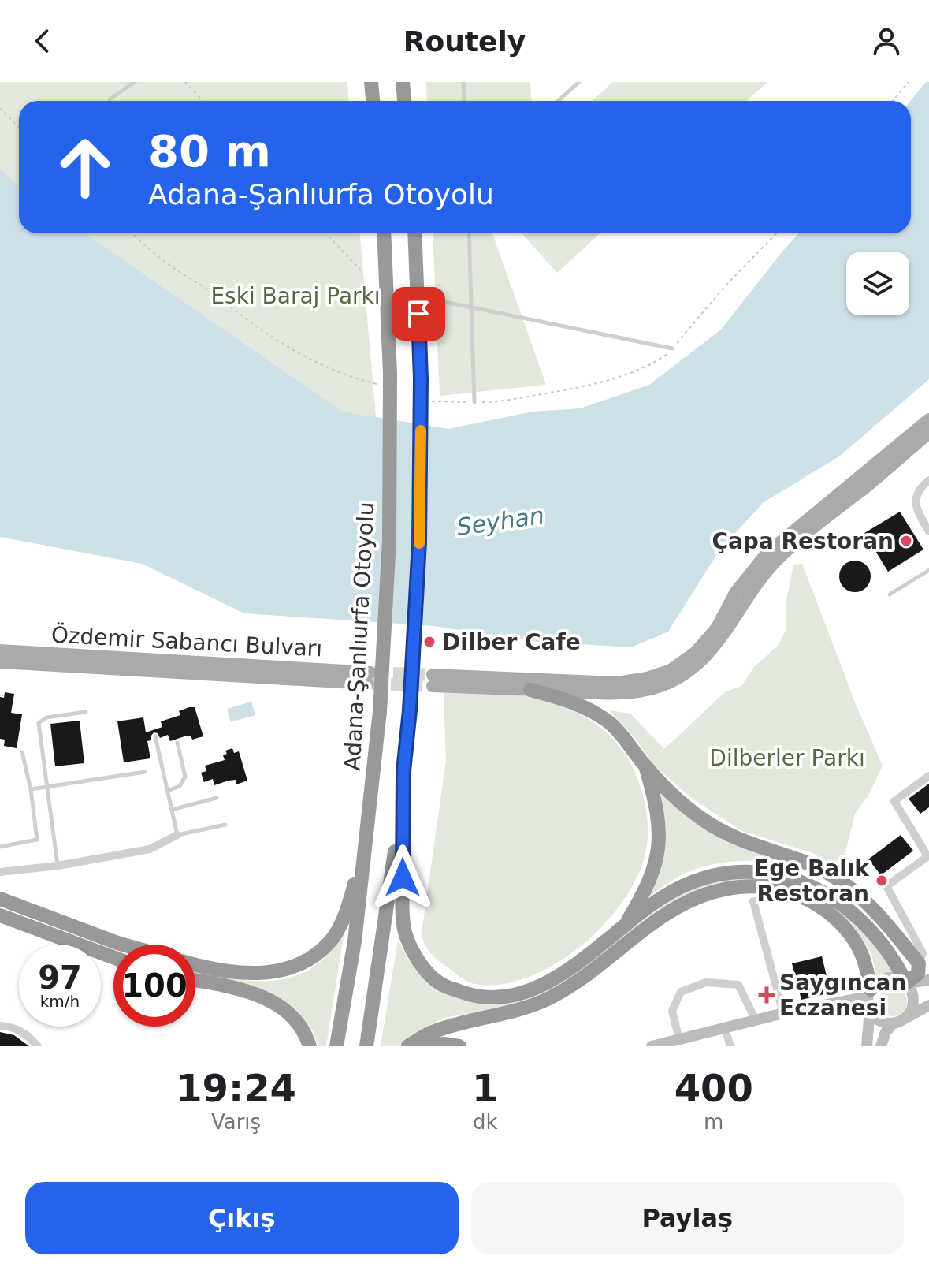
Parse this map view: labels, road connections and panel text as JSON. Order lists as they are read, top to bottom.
{
  "streets": {
    "highway": ["Adana-Şanlıurfa Otoyolu"],
    "main road": ["Özdemir Sabancı Bulvarı"]
  },
  "water": ["Seyhan"],
  "parks": ["Eski Baraj Parkı", "Dilberler Parkı"],
  "places": {
    "other": ["Çapa Restoran", "Dilber Cafe", "Ege Balık Restoran"],
    "health": ["Saygıncan Eczanesi"]
  },
  "page": {
    "header": "Routely",
    "turn": ["80 m", "Adana-Şanlıurfa Otoyolu"],
    "speed": "97 km/h",
    "limit": "100",
    "eta": [
      "19:24",
      "Varış",
      "1",
      "dk",
      "400",
      "m"
    ],
    "buttons": ["Çıkış", "Paylaş"]
  }
}
